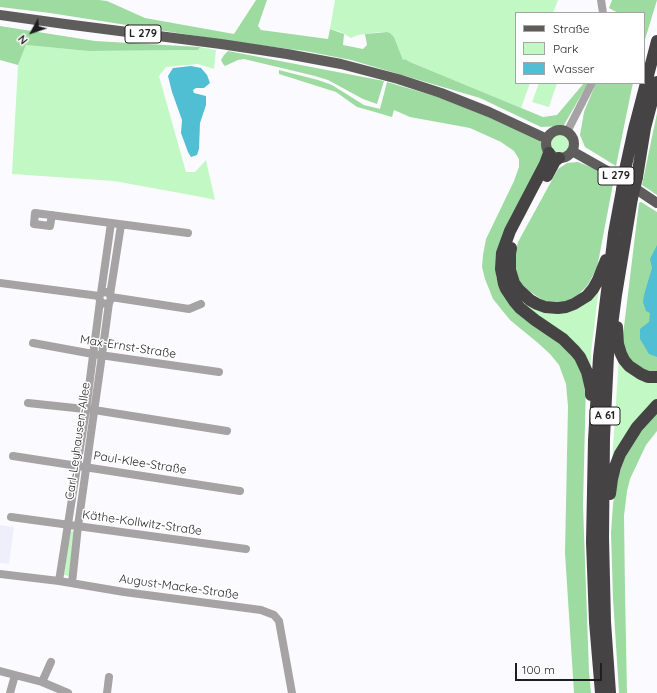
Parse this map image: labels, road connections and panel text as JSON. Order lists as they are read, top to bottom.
{
  "streets": {
    "highway": ["A 61"],
    "main road": ["L 279"],
    "street": [
      "Max-Ernst-Straße",
      "Carl-Leyhausen-Allee",
      "Paul-Klee-Straße",
      "Käthe-Kollwitz-Straße",
      "August-Macke-Straße"
    ]
  },
  "crossings": [
    ["Max-Ernst-Straße", "Carl-Leyhausen-Allee"],
    ["Carl-Leyhausen-Allee", "Paul-Klee-Straße"],
    ["Carl-Leyhausen-Allee", "Käthe-Kollwitz-Straße"],
    ["Carl-Leyhausen-Allee", "August-Macke-Straße"]
  ],
  "legend": ["Straße", "Park", "Wasser"],
  "scale_bar": "100 m",
  "north": "bottom left"
}
